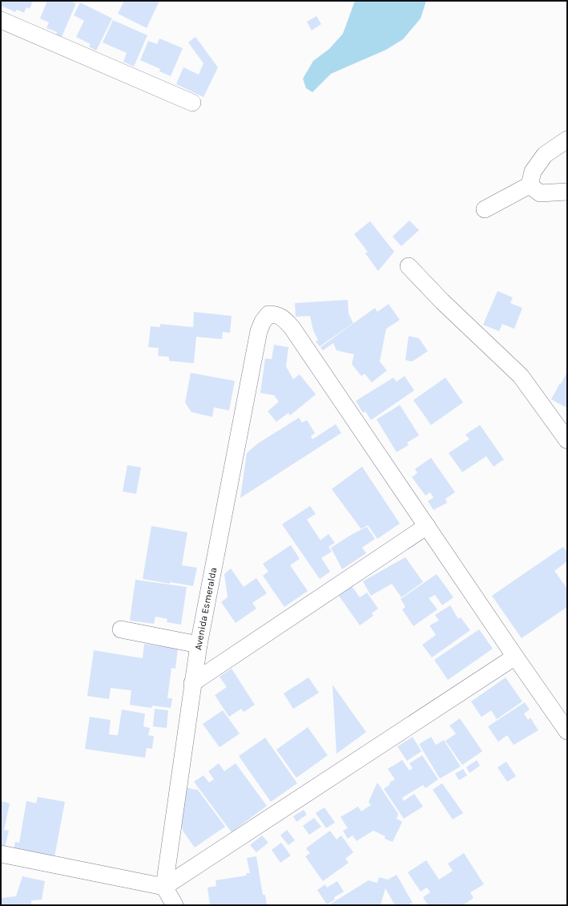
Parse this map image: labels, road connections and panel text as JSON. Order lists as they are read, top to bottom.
{
  "streets": {
    "street": ["Avenida Esmeralda"]
  }
}
